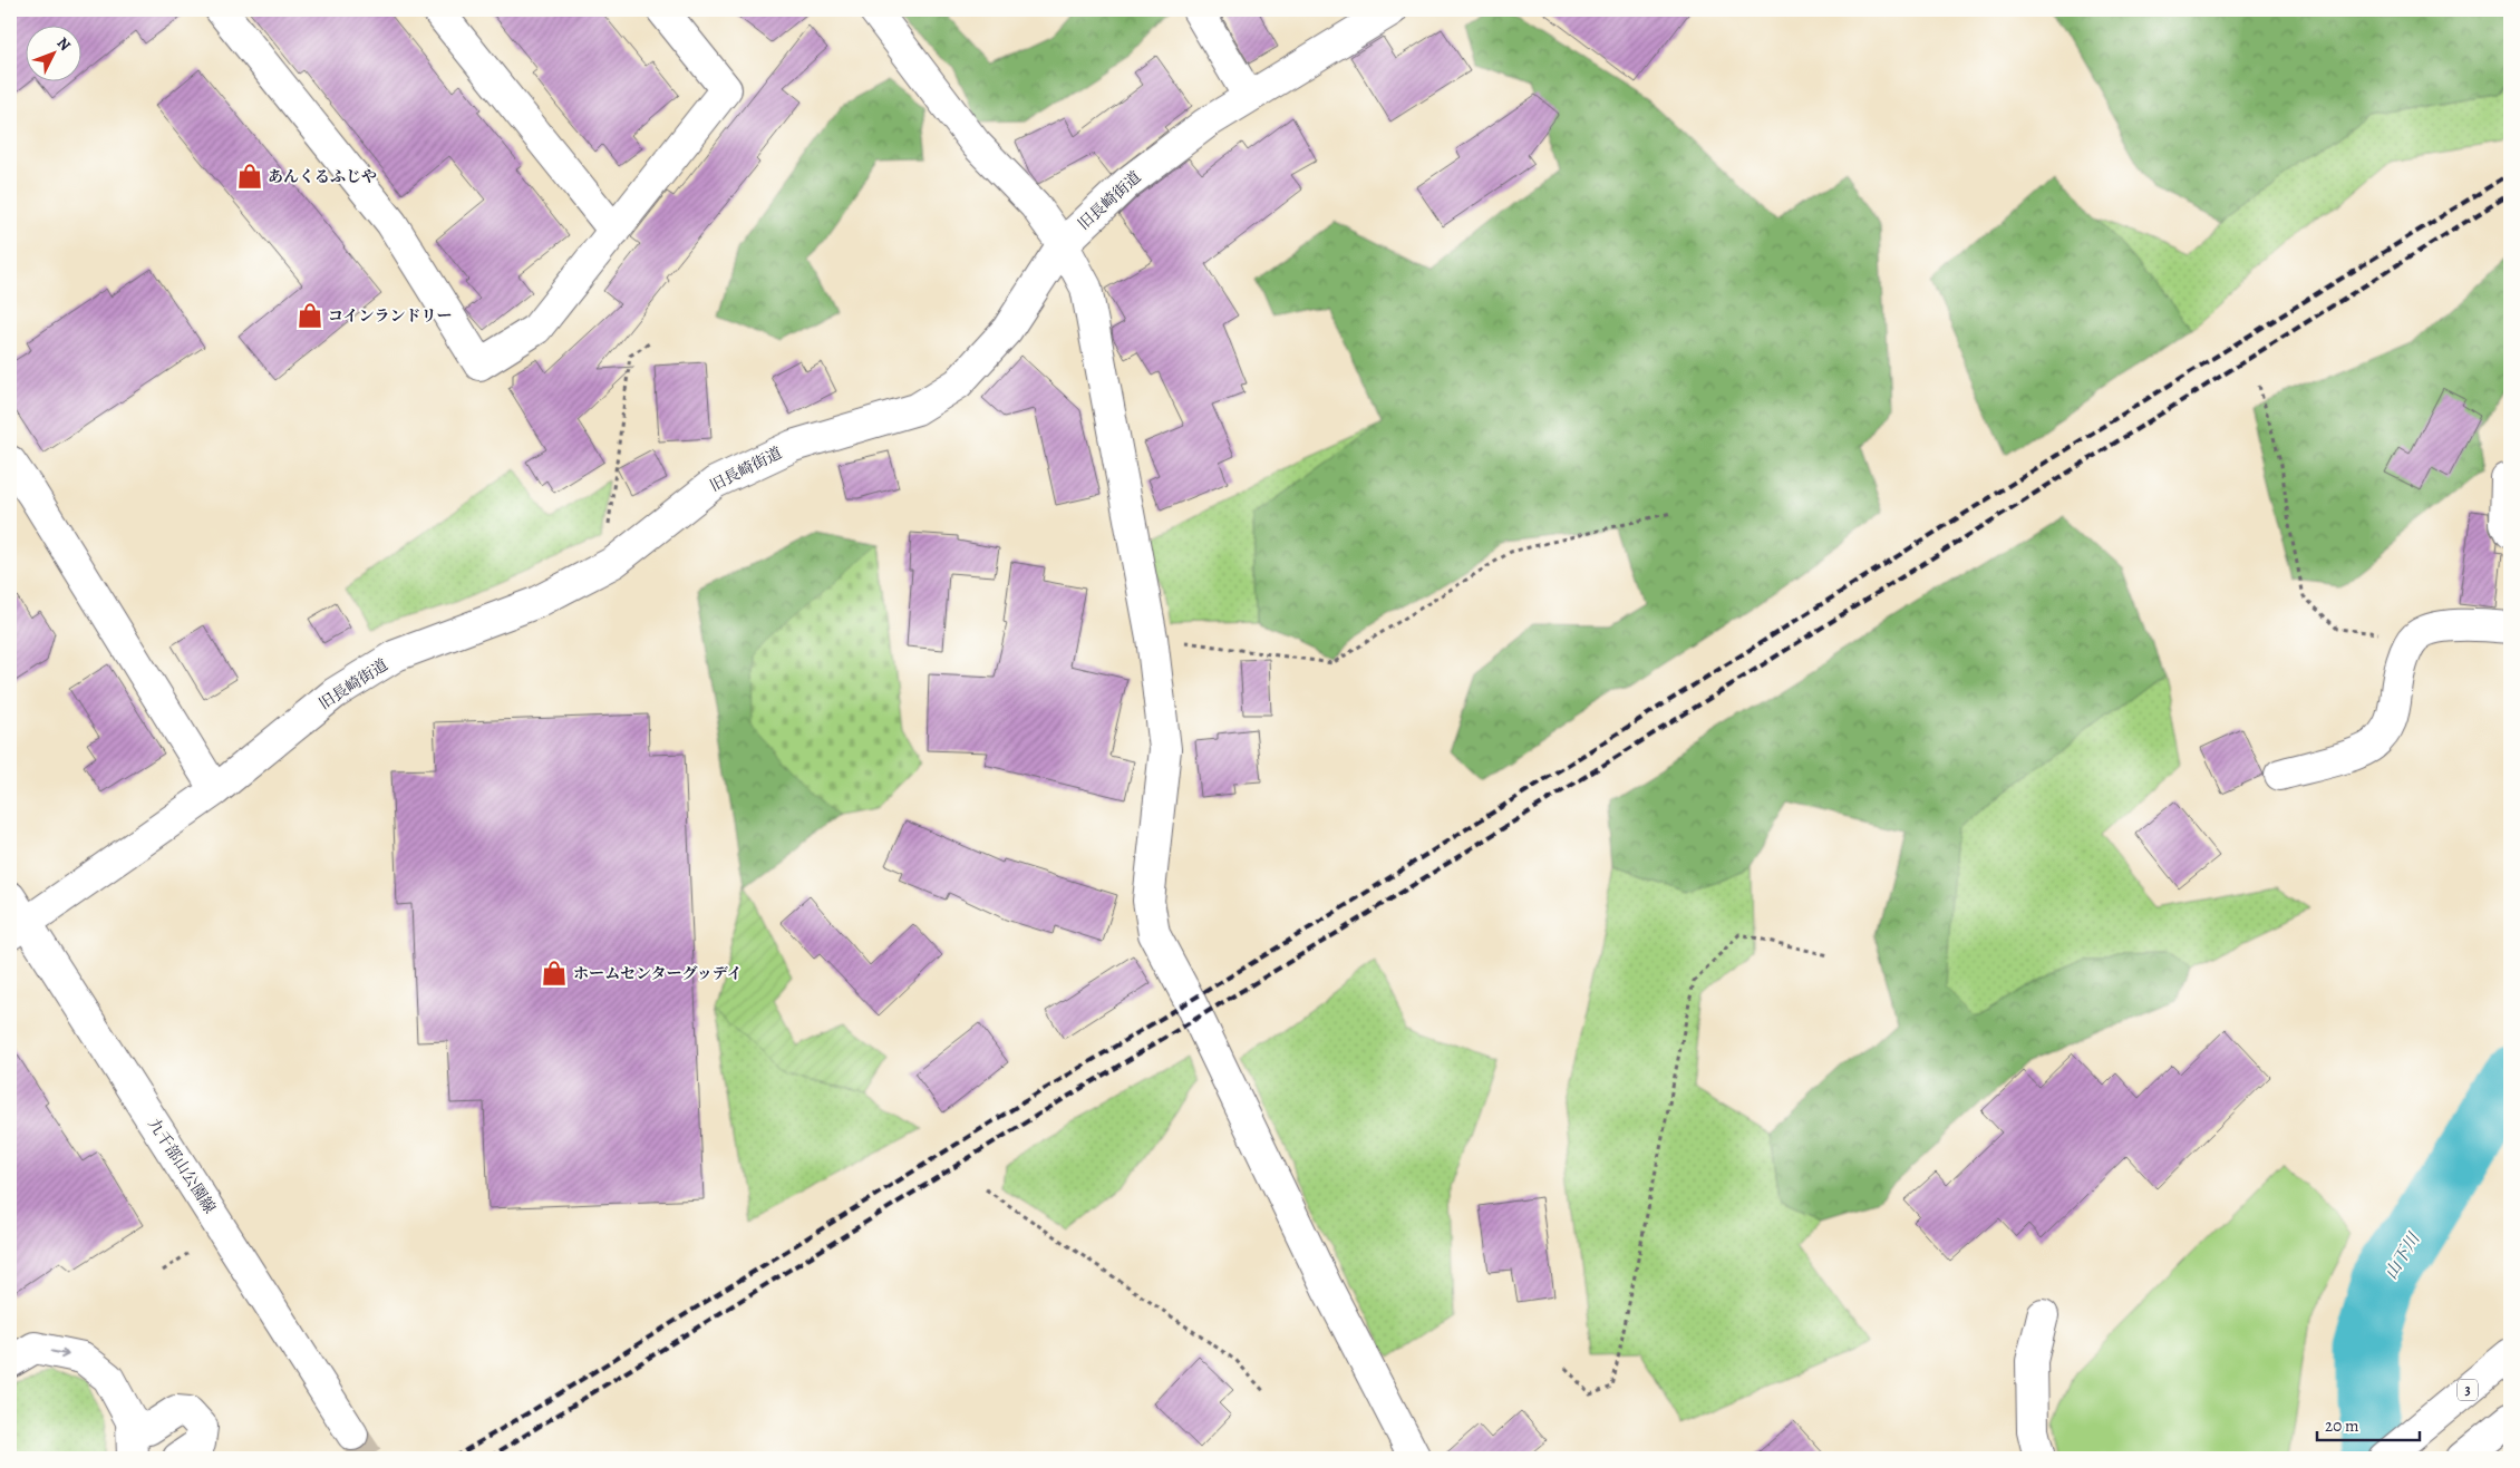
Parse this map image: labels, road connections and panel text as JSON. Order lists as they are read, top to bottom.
{
  "streets": {
    "main road": ["旧長崎街道", "九千部山公園線", "3"]
  },
  "crossings": [
    ["旧長崎街道", "九千部山公園線"]
  ],
  "water": ["山下川"],
  "places": {
    "shop": ["あんくるふじや", "コインランドリー", "ホームセンターグッデイ"]
  },
  "scale_bar": "20 m",
  "north": "top right"
}
